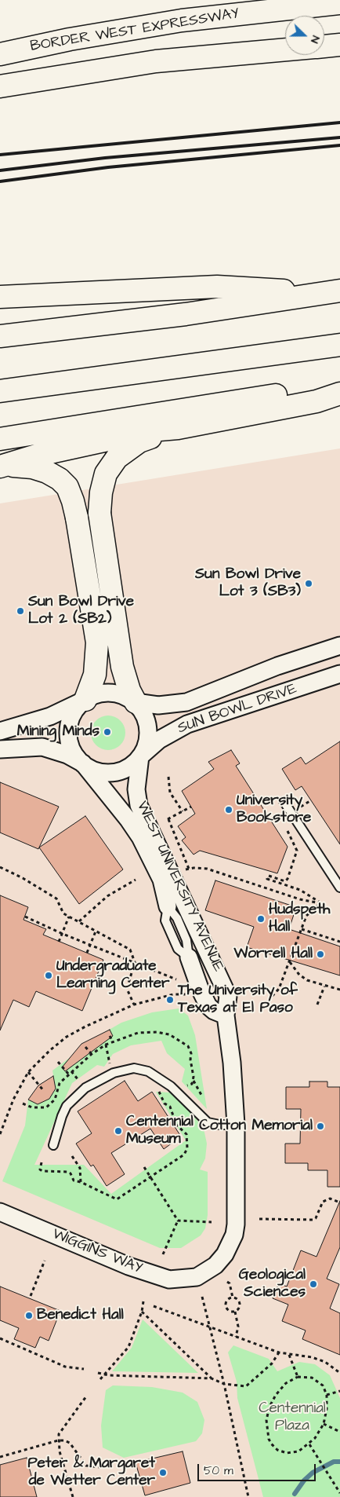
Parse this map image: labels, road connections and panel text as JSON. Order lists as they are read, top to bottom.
{
  "streets": {
    "main road": ["BORDER WEST EXPRESSWAY"],
    "street": ["SUN BOWL DRIVE", "WEST UNIVERSITY AVENUE", "WIGGINS WAY"]
  },
  "crossings": [
    ["SUN BOWL DRIVE", "WEST UNIVERSITY AVENUE"],
    ["WEST UNIVERSITY AVENUE", "WIGGINS WAY"]
  ],
  "parks": ["Centennial Plaza"],
  "places": [
    "Sun Bowl Drive Lot 3 (SB3)",
    "Sun Bowl Drive Lot 2 (SB2)",
    "Mining Minds",
    "University Bookstore",
    "Hudspeth Hall",
    "Worrell Hall",
    "Undergraduate Learning Center",
    "The University of Texas at El Paso",
    "Cotton Memorial",
    "Centennial Museum",
    "Geological Sciences",
    "Benedict Hall",
    "Peter & Margaret de Wetter Center"
  ],
  "scale_bar": "50 m",
  "north": "right"
}
